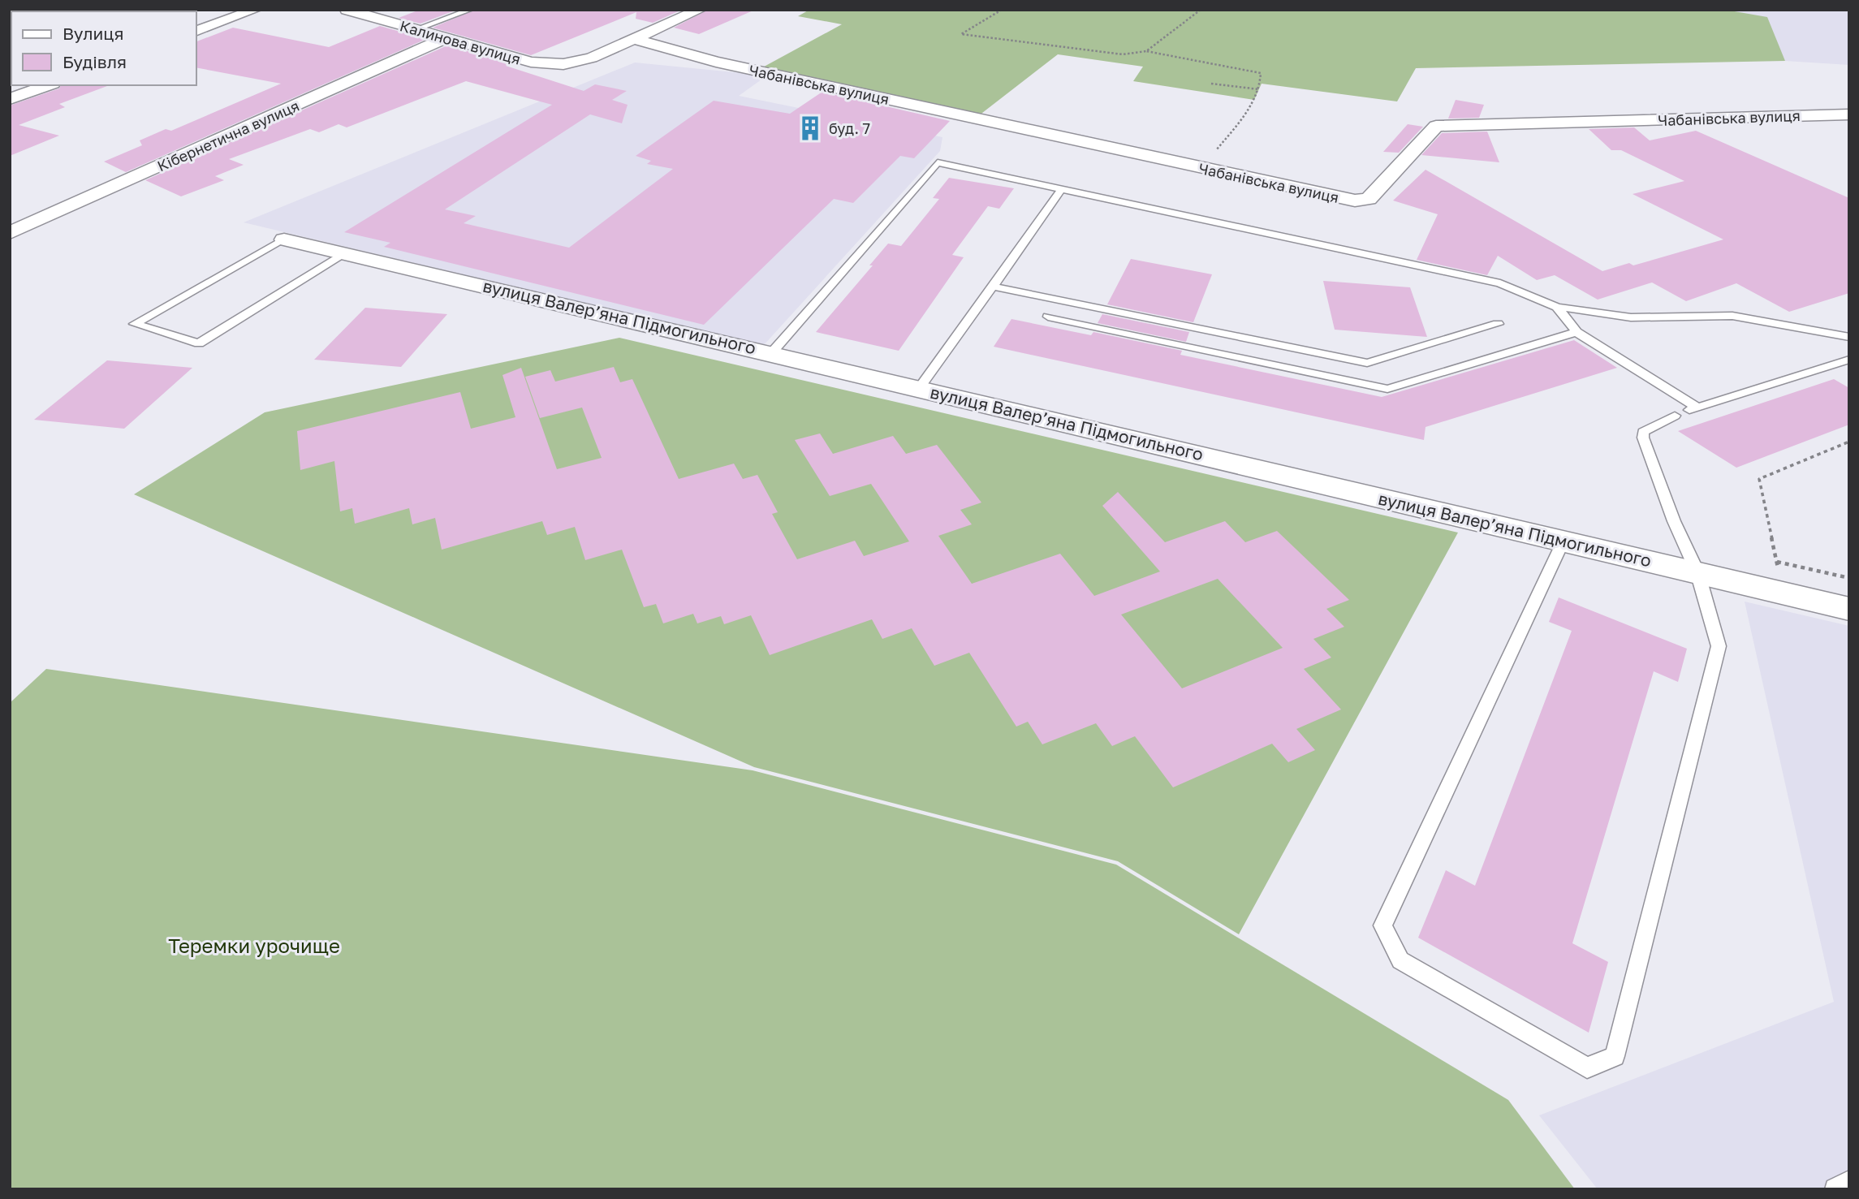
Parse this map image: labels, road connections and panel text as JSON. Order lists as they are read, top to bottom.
{
  "streets": {
    "street": [
      "Калинова вулиця",
      "Чабанівська вулиця",
      "Кібернетична вулиця",
      "вулиця Валерʼяна Підмогильного"
    ]
  },
  "crossings": [
    ["Калинова вулиця", "Чабанівська вулиця"],
    ["Калинова вулиця", "Кібернетична вулиця"]
  ],
  "parks": ["Теремки урочище"],
  "places": {
    "building": ["буд. 7"]
  },
  "legend": ["Вулиця", "Будівля"]
}
